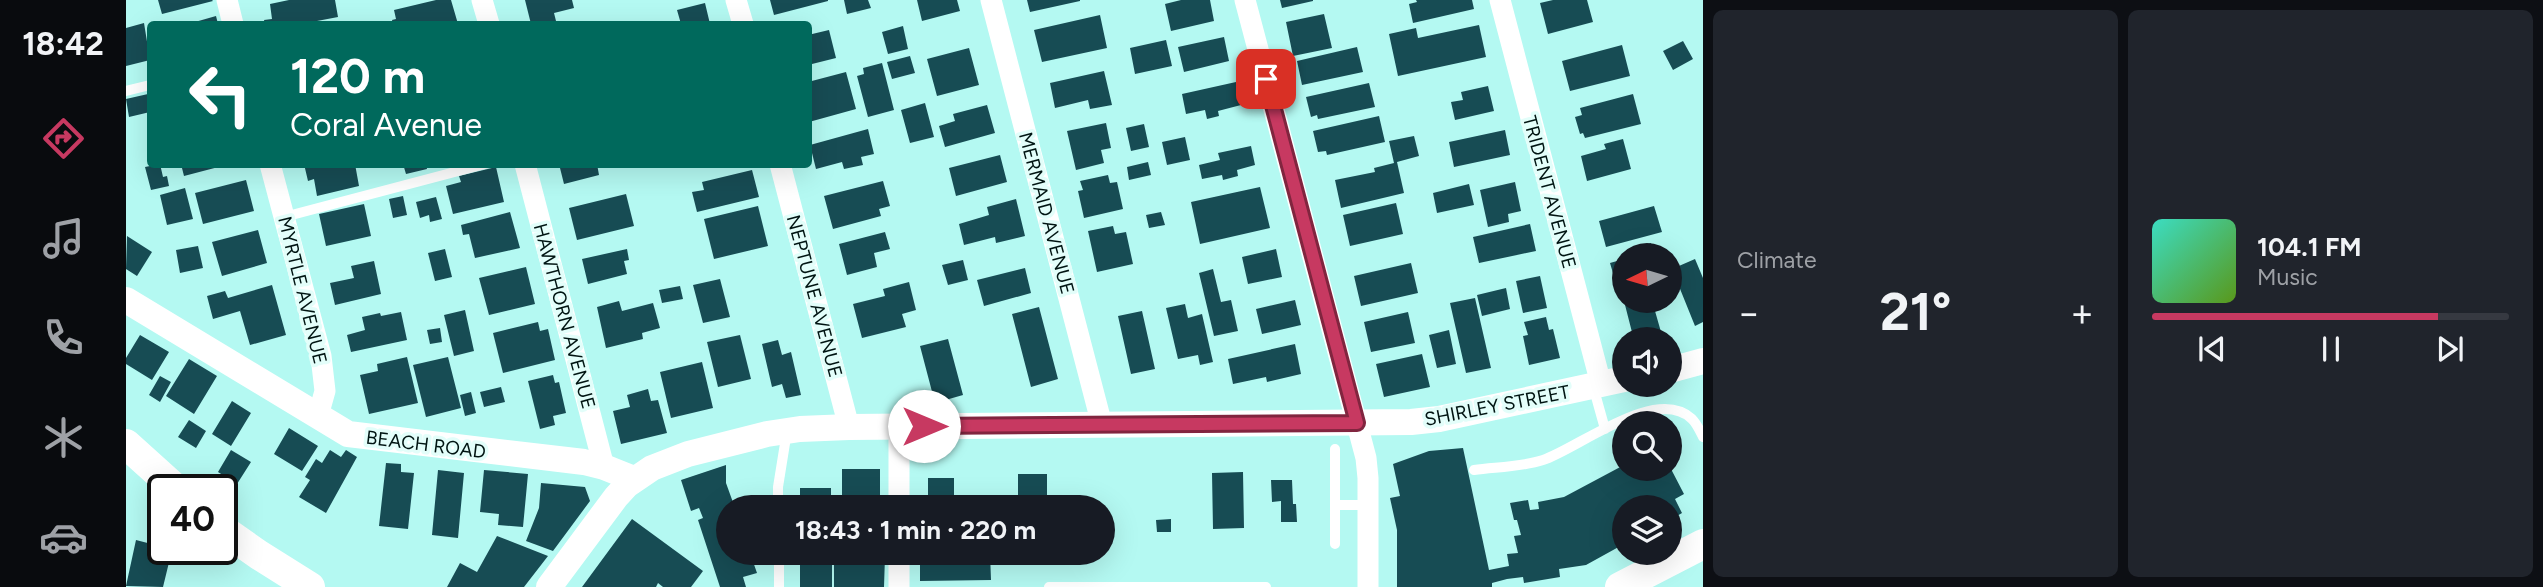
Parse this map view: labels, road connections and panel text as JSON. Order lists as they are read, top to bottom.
{
  "streets": {
    "street": [
      "TRIDENT AVENUE",
      "MERMAID AVENUE",
      "MYRTLE AVENUE",
      "NEPTUNE AVENUE",
      "HAWTHORN AVENUE",
      "SHIRLEY STREET",
      "BEACH ROAD"
    ]
  },
  "crossings": [
    ["TRIDENT AVENUE", "SHIRLEY STREET"],
    ["MERMAID AVENUE", "SHIRLEY STREET"],
    ["MYRTLE AVENUE", "BEACH ROAD"],
    ["NEPTUNE AVENUE", "SHIRLEY STREET"],
    ["HAWTHORN AVENUE", "BEACH ROAD"],
    ["SHIRLEY STREET", "BEACH ROAD"]
  ],
  "north": "left",
  "page": {
    "tabs": "18:42",
    "tile": "Climate",
    "turn": ["120 m", "Coral Avenue"],
    "song": ["104.1 FM", "Music"],
    "heat": ["−", "21°", "+"],
    "limit": "40",
    "trip": "18:43 · 1 min · 220 m"
  }
}
